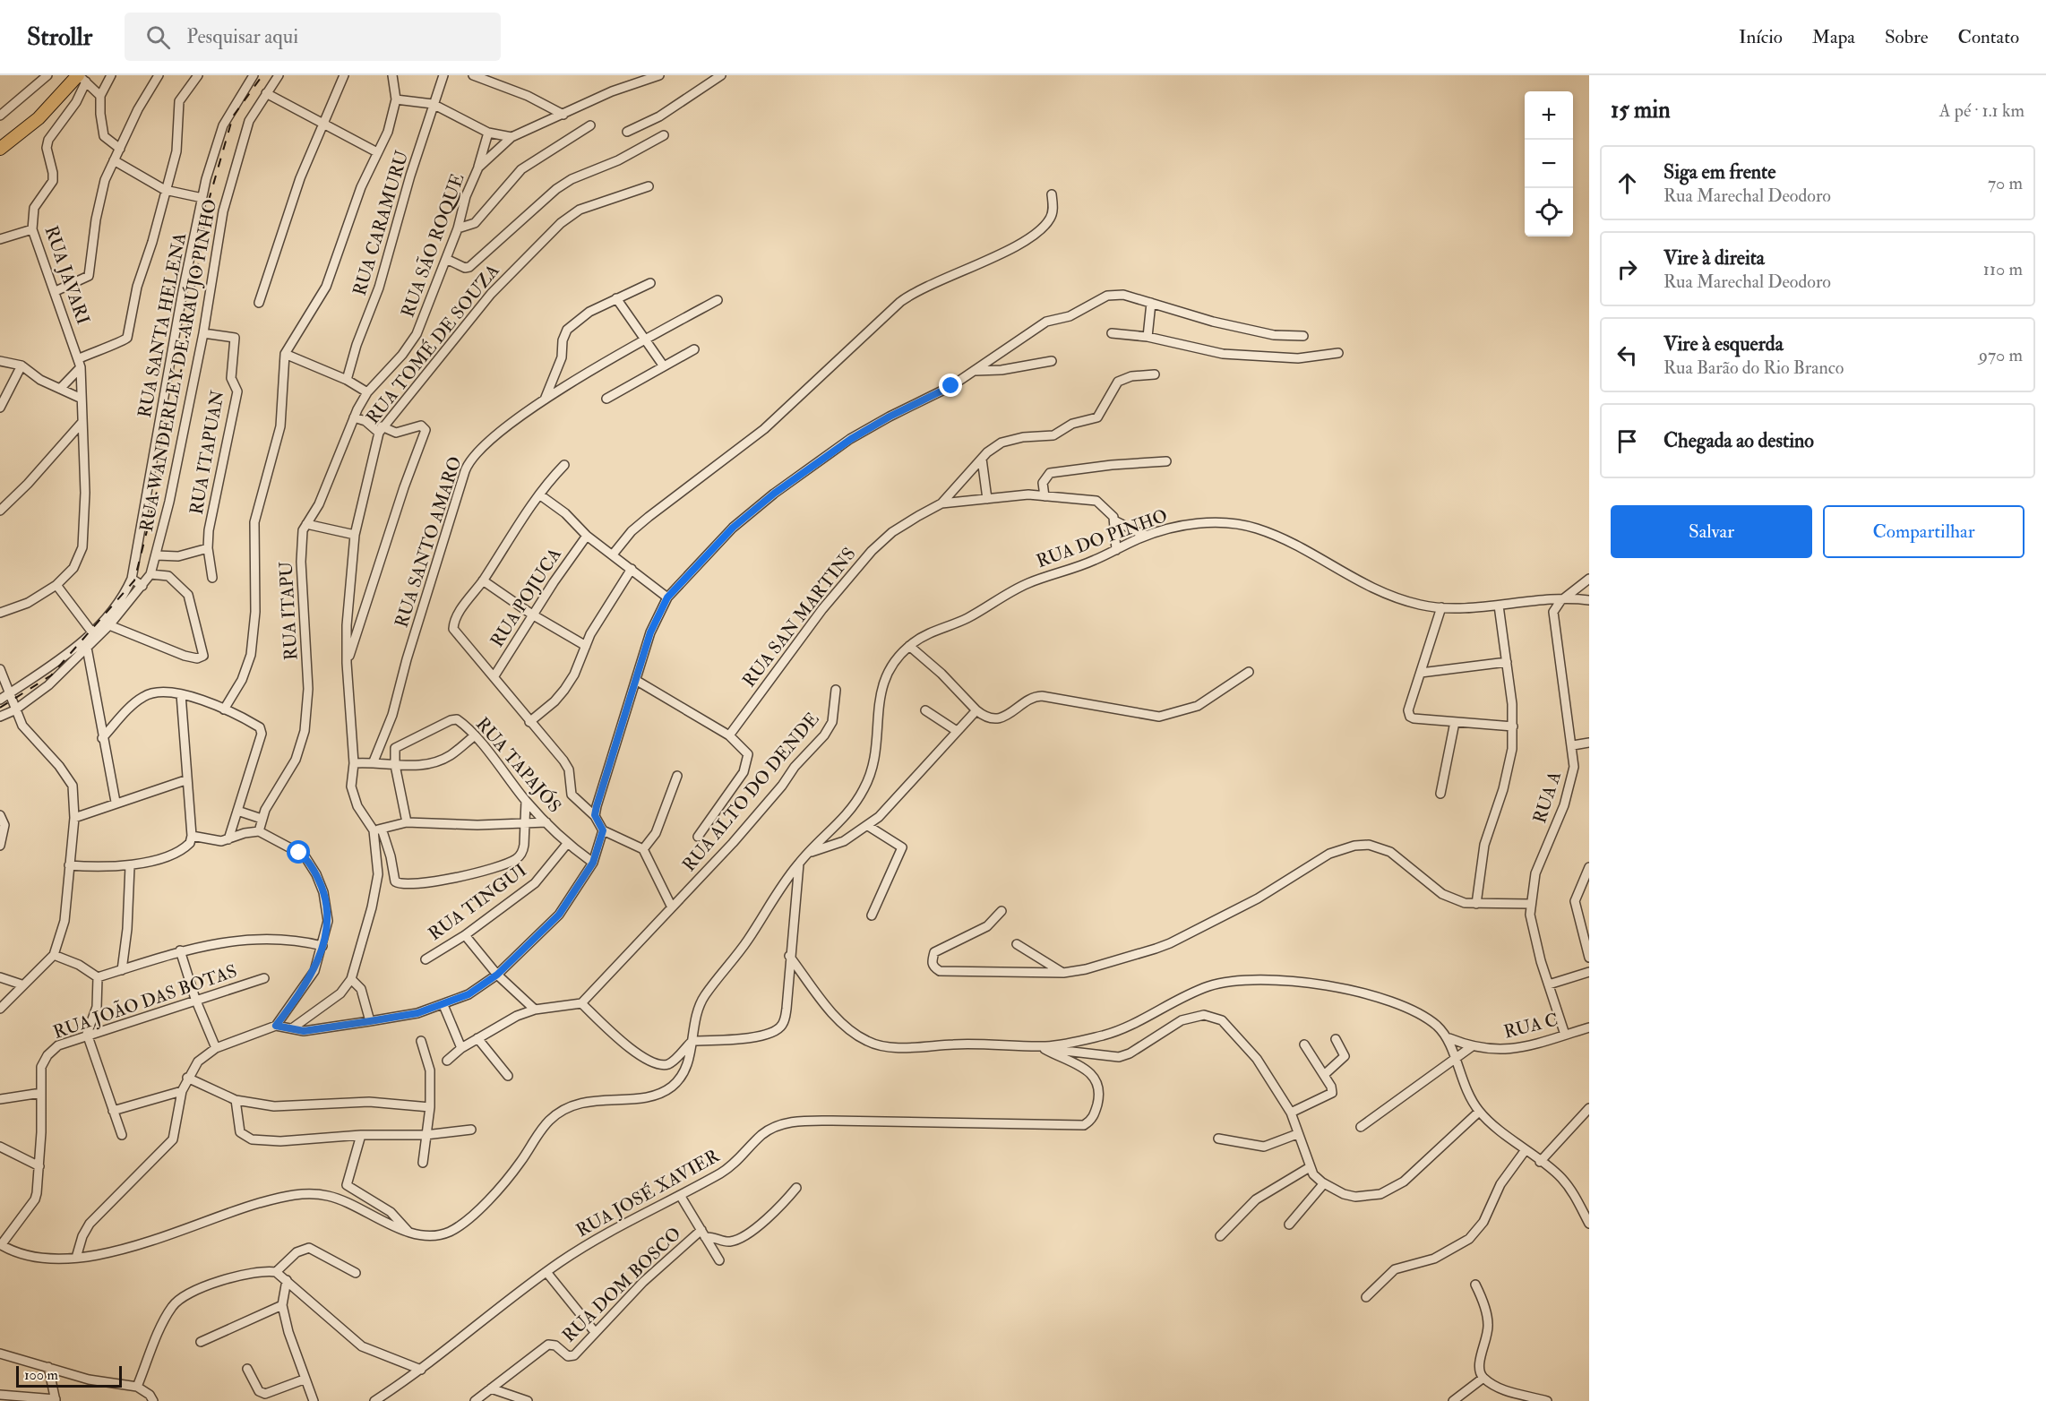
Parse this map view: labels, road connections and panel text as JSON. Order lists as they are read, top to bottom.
{
  "streets": {
    "street": [
      "RUA CARAMURU",
      "RUA SÃO ROQUE",
      "RUA JAVARI",
      "RUA SANTA HELENA",
      "RUA TOMÉ DE SOUZA",
      "RUA WANDERLEY DE ARAÚJO PINHO",
      "RUA ITAPUAN",
      "RUA DO PINHO",
      "RUA SANTO AMARO",
      "RUA POJUCA",
      "RUA ITAPU",
      "RUA SAN MARTINS",
      "RUA TAPAJÓS",
      "RUA ALTO DO DENDE",
      "RUA A",
      "RUA TINGUI",
      "RUA JOÃO DAS BOTAS",
      "RUA C",
      "RUA JOSÉ XAVIER",
      "RUA DOM BOSCO"
    ]
  },
  "crossings": [
    ["RUA SÃO ROQUE", "RUA ITAPU"],
    ["RUA JAVARI", "RUA SANTA HELENA"],
    ["RUA WANDERLEY DE ARAÚJO PINHO", "RUA ITAPUAN"],
    ["RUA DO PINHO", "RUA A"],
    ["RUA TAPAJÓS", "RUA TINGUI"],
    ["RUA A", "RUA C"],
    ["RUA C", "RUA JOSÉ XAVIER"]
  ],
  "scale_bar": "100 m",
  "page": {
    "header": "Strollr",
    "search": "Pesquisar aqui",
    "nav": [
      "Início",
      "Mapa",
      "Sobre",
      "Contato"
    ],
    "heading": ["15 min", "A pé · 1.1 km"],
    "map_buttons": ["+", "−"],
    "list": [
      ["Siga em frente", "Rua Marechal Deodoro", "70 m"],
      ["Vire à direita", "Rua Marechal Deodoro", "110 m"],
      ["Vire à esquerda", "Rua Barão do Rio Branco", "970 m"],
      "Chegada ao destino"
    ],
    "buttons": ["Salvar", "Compartilhar"],
    "scale": "100 m"
  }
}
